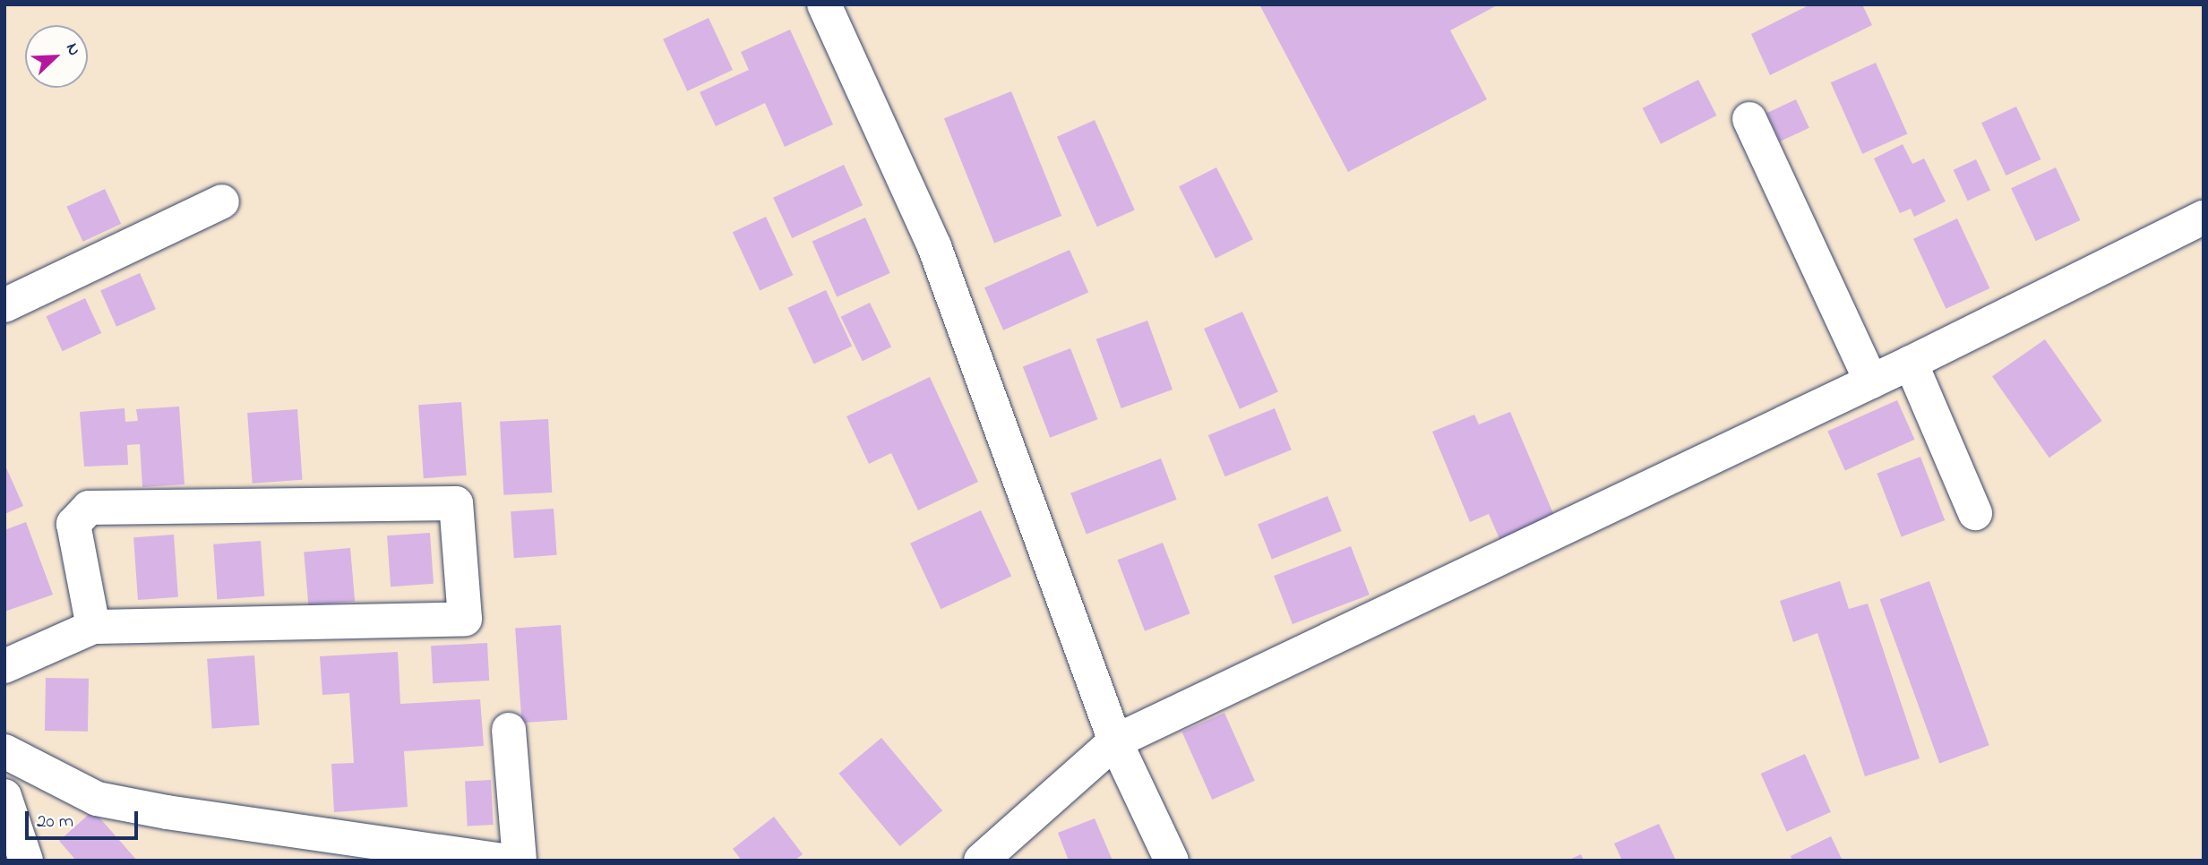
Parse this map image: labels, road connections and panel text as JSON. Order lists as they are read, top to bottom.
{
  "scale_bar": "20 m",
  "north": "top right"
}
